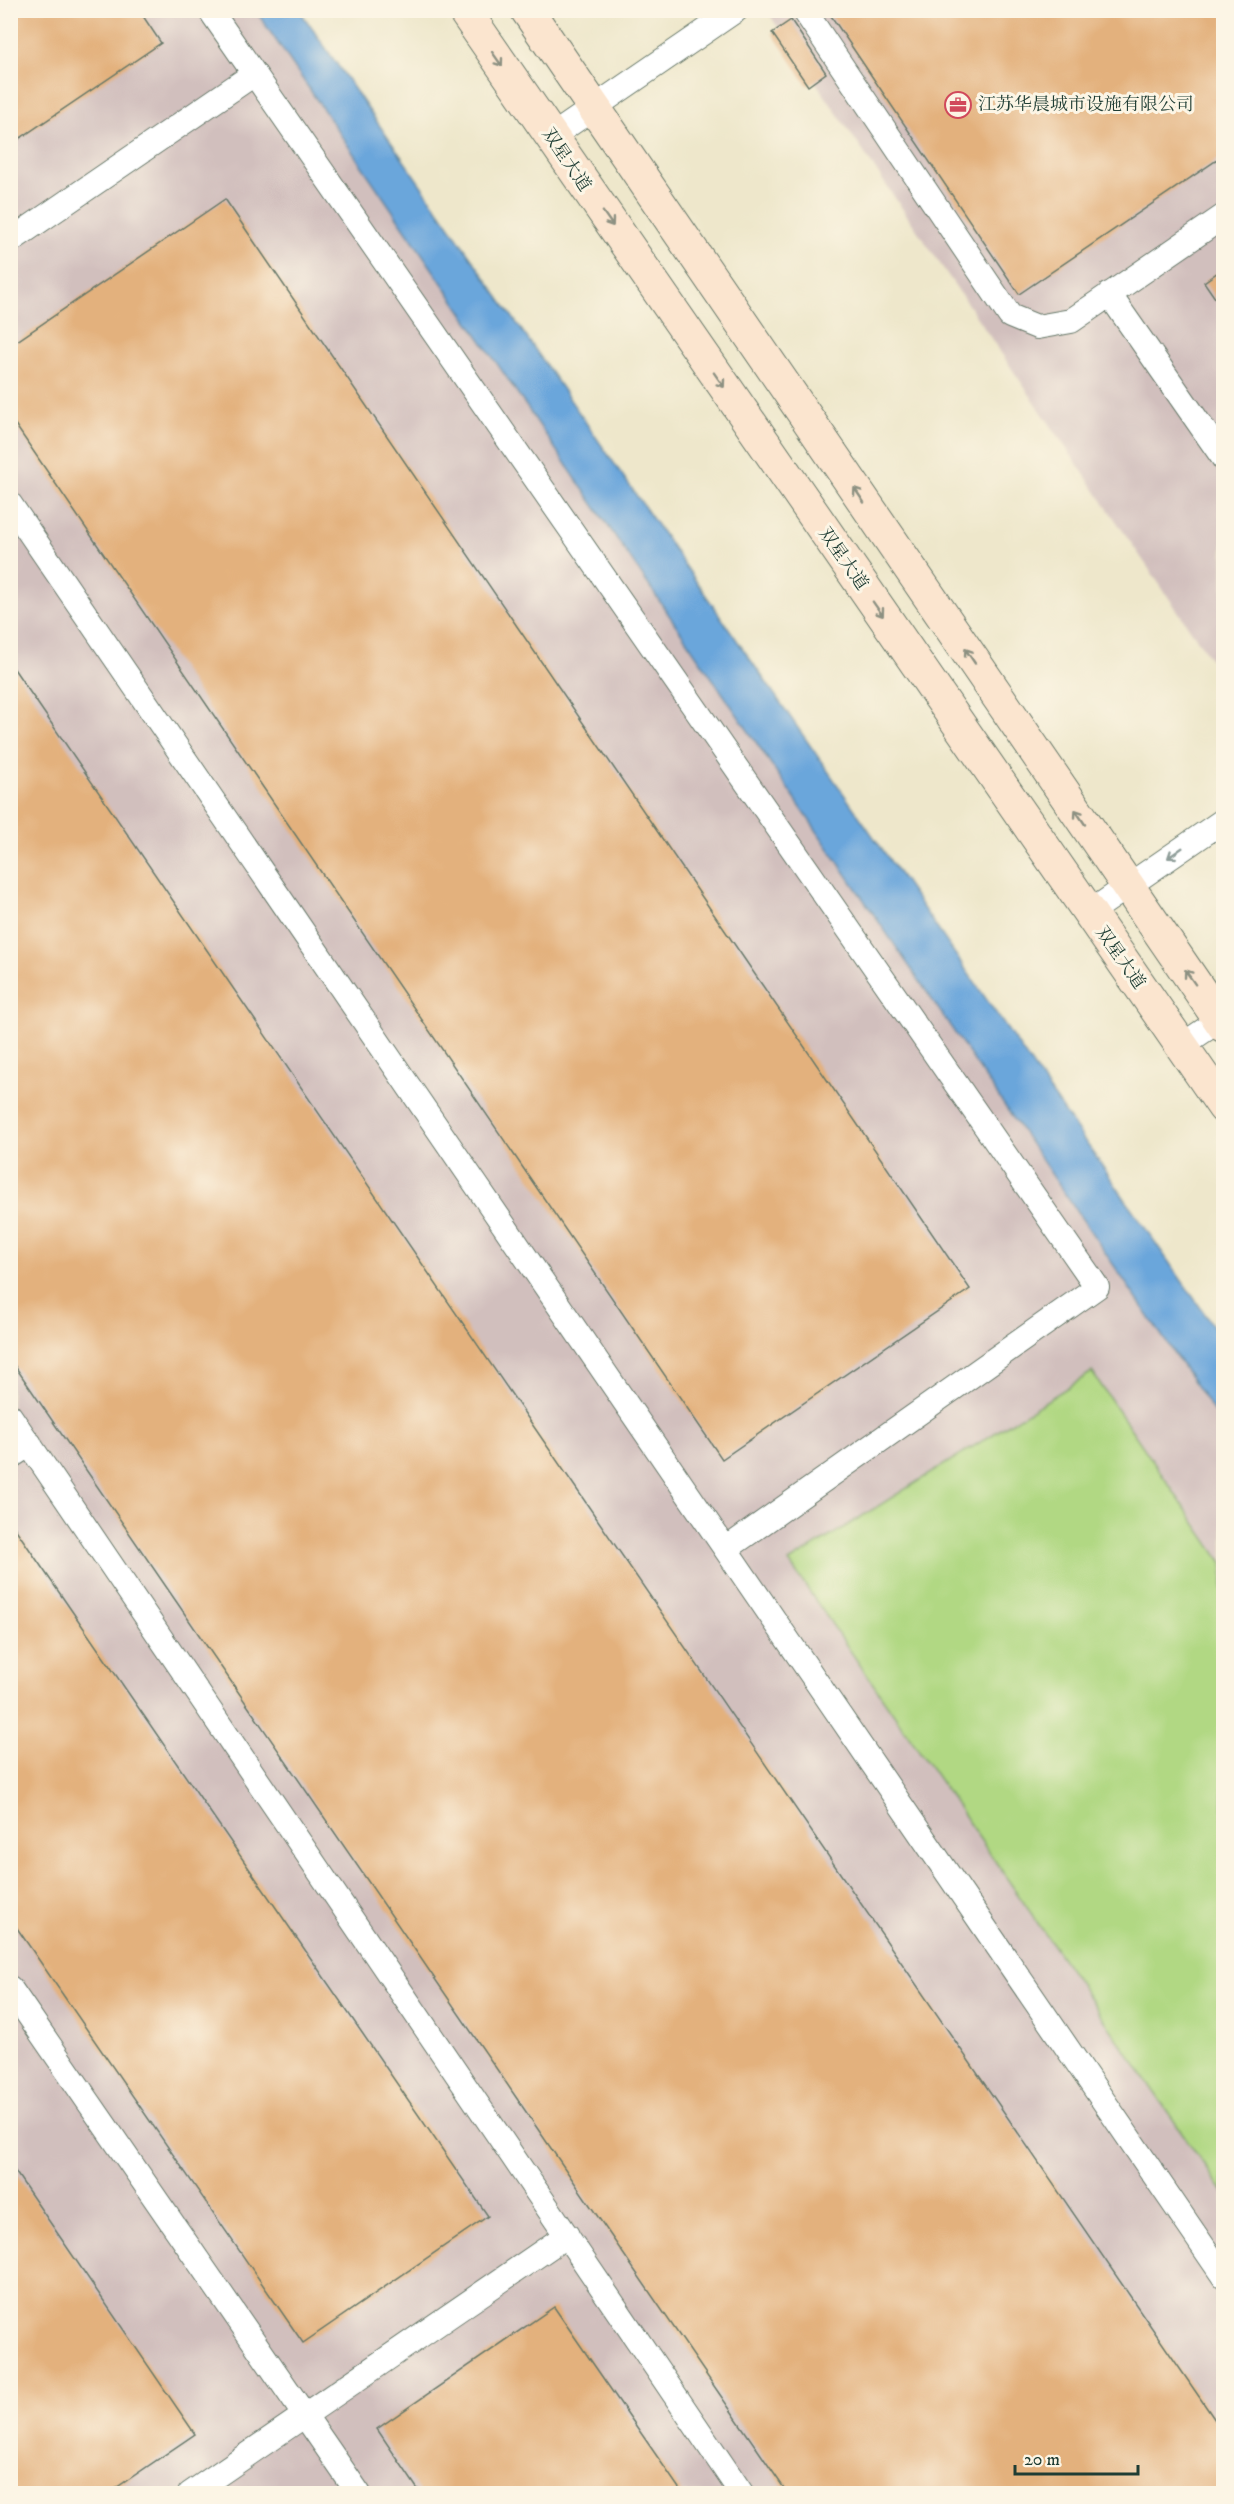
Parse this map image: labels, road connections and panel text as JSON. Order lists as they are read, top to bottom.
{
  "streets": {
    "street": ["双星大道"]
  },
  "places": {
    "office": ["江苏华晨城市设施有限公司"]
  },
  "scale_bar": "20 m"
}
